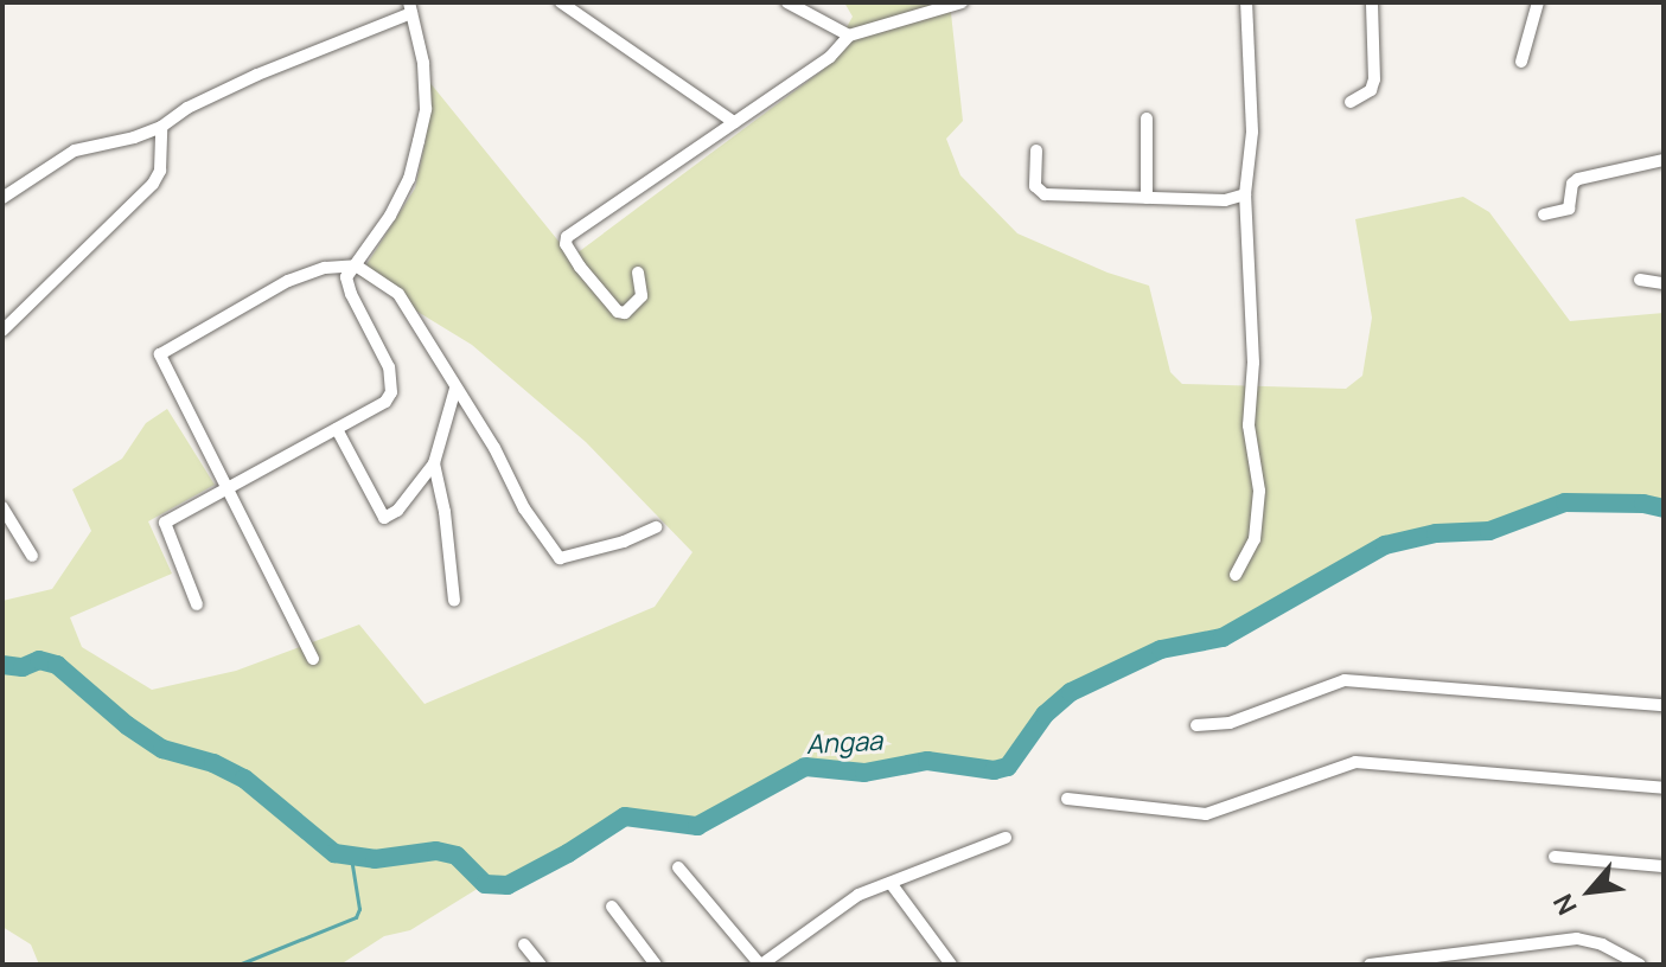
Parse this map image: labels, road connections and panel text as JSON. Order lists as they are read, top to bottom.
{
  "water": ["Angaa"],
  "north": "bottom left"
}
